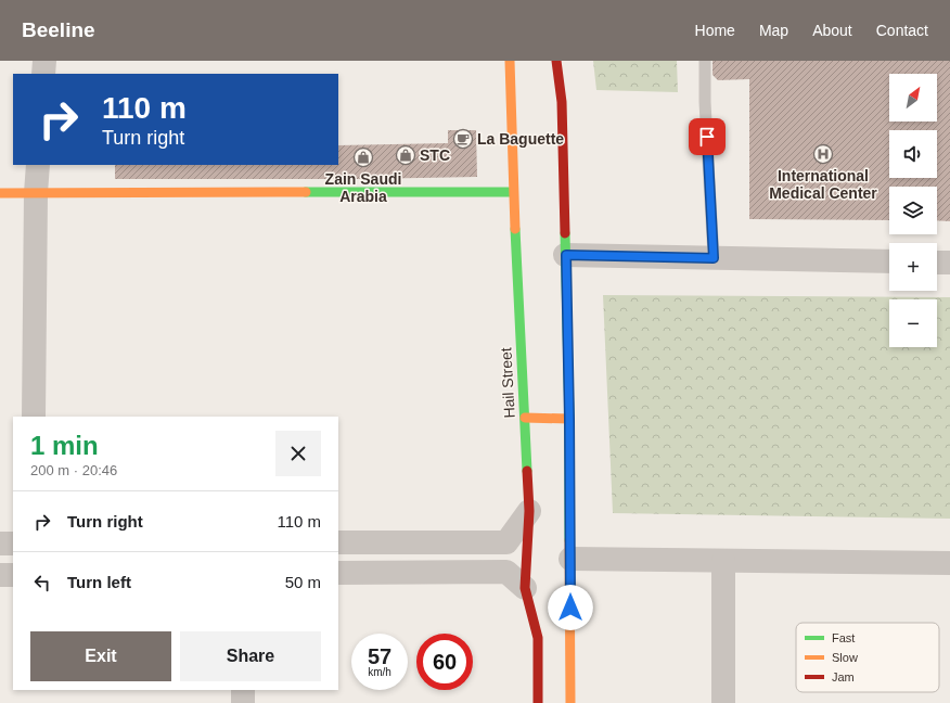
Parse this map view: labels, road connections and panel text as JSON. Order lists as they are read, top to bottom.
{
  "streets": {
    "main road": ["Hail Street"]
  },
  "places": {
    "cafe": ["La Baguette"],
    "hospital": ["International Medical Center"],
    "shop": ["STC", "Zain Saudi Arabia"]
  },
  "legend": ["Fast", "Slow", "Jam"],
  "north": "top right",
  "page": {
    "header": "Beeline",
    "nav": [
      "Home",
      "Map",
      "About",
      "Contact"
    ],
    "map_buttons": ["+", "−"],
    "turn": ["110 m", "Turn right"],
    "heading": ["1 min", "200 m · 20:46"],
    "list": [
      {
        "name": "Turn right",
        "value": "110 m"
      },
      {
        "name": "Turn left",
        "value": "50 m"
      }
    ],
    "buttons": ["Exit", "Share"],
    "speed": "57 km/h",
    "limit": "60"
  }
}
